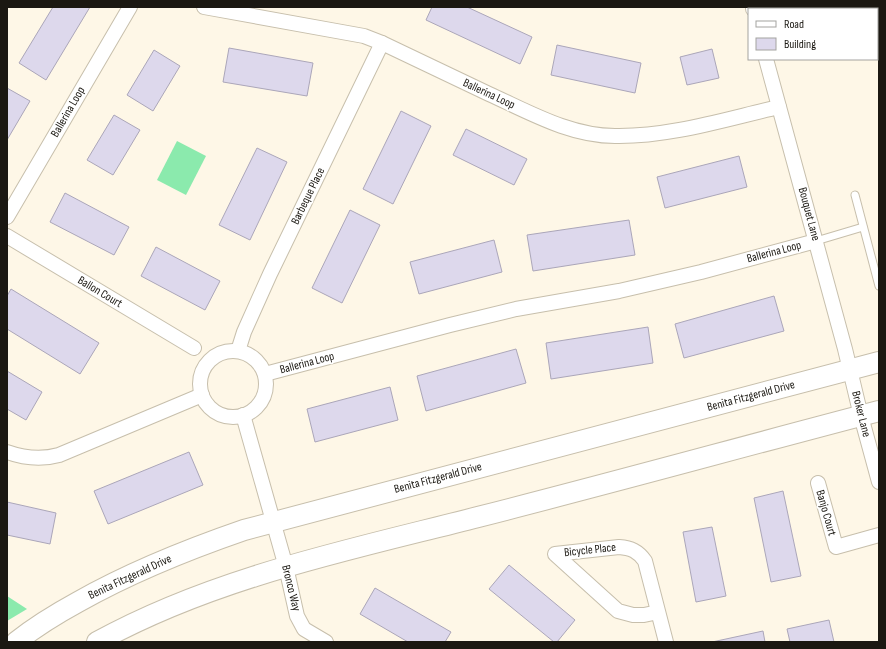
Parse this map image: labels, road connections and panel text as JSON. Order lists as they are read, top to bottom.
{
  "streets": {
    "main road": ["Benita Fitzgerald Drive"],
    "street": [
      "Ballerina Loop",
      "Barbeque Place",
      "Bouquet Lane",
      "Ballon Court",
      "Broker Lane",
      "Banjo Court",
      "Bicycle Place",
      "Bronco Way"
    ]
  },
  "crossings": [
    ["Ballerina Loop", "Barbeque Place"],
    ["Ballerina Loop", "Bouquet Lane"],
    ["Bouquet Lane", "Benita Fitzgerald Drive"],
    ["Bouquet Lane", "Broker Lane"],
    ["Benita Fitzgerald Drive", "Broker Lane"],
    ["Benita Fitzgerald Drive", "Bronco Way"]
  ],
  "legend": ["Road", "Building"]
}
